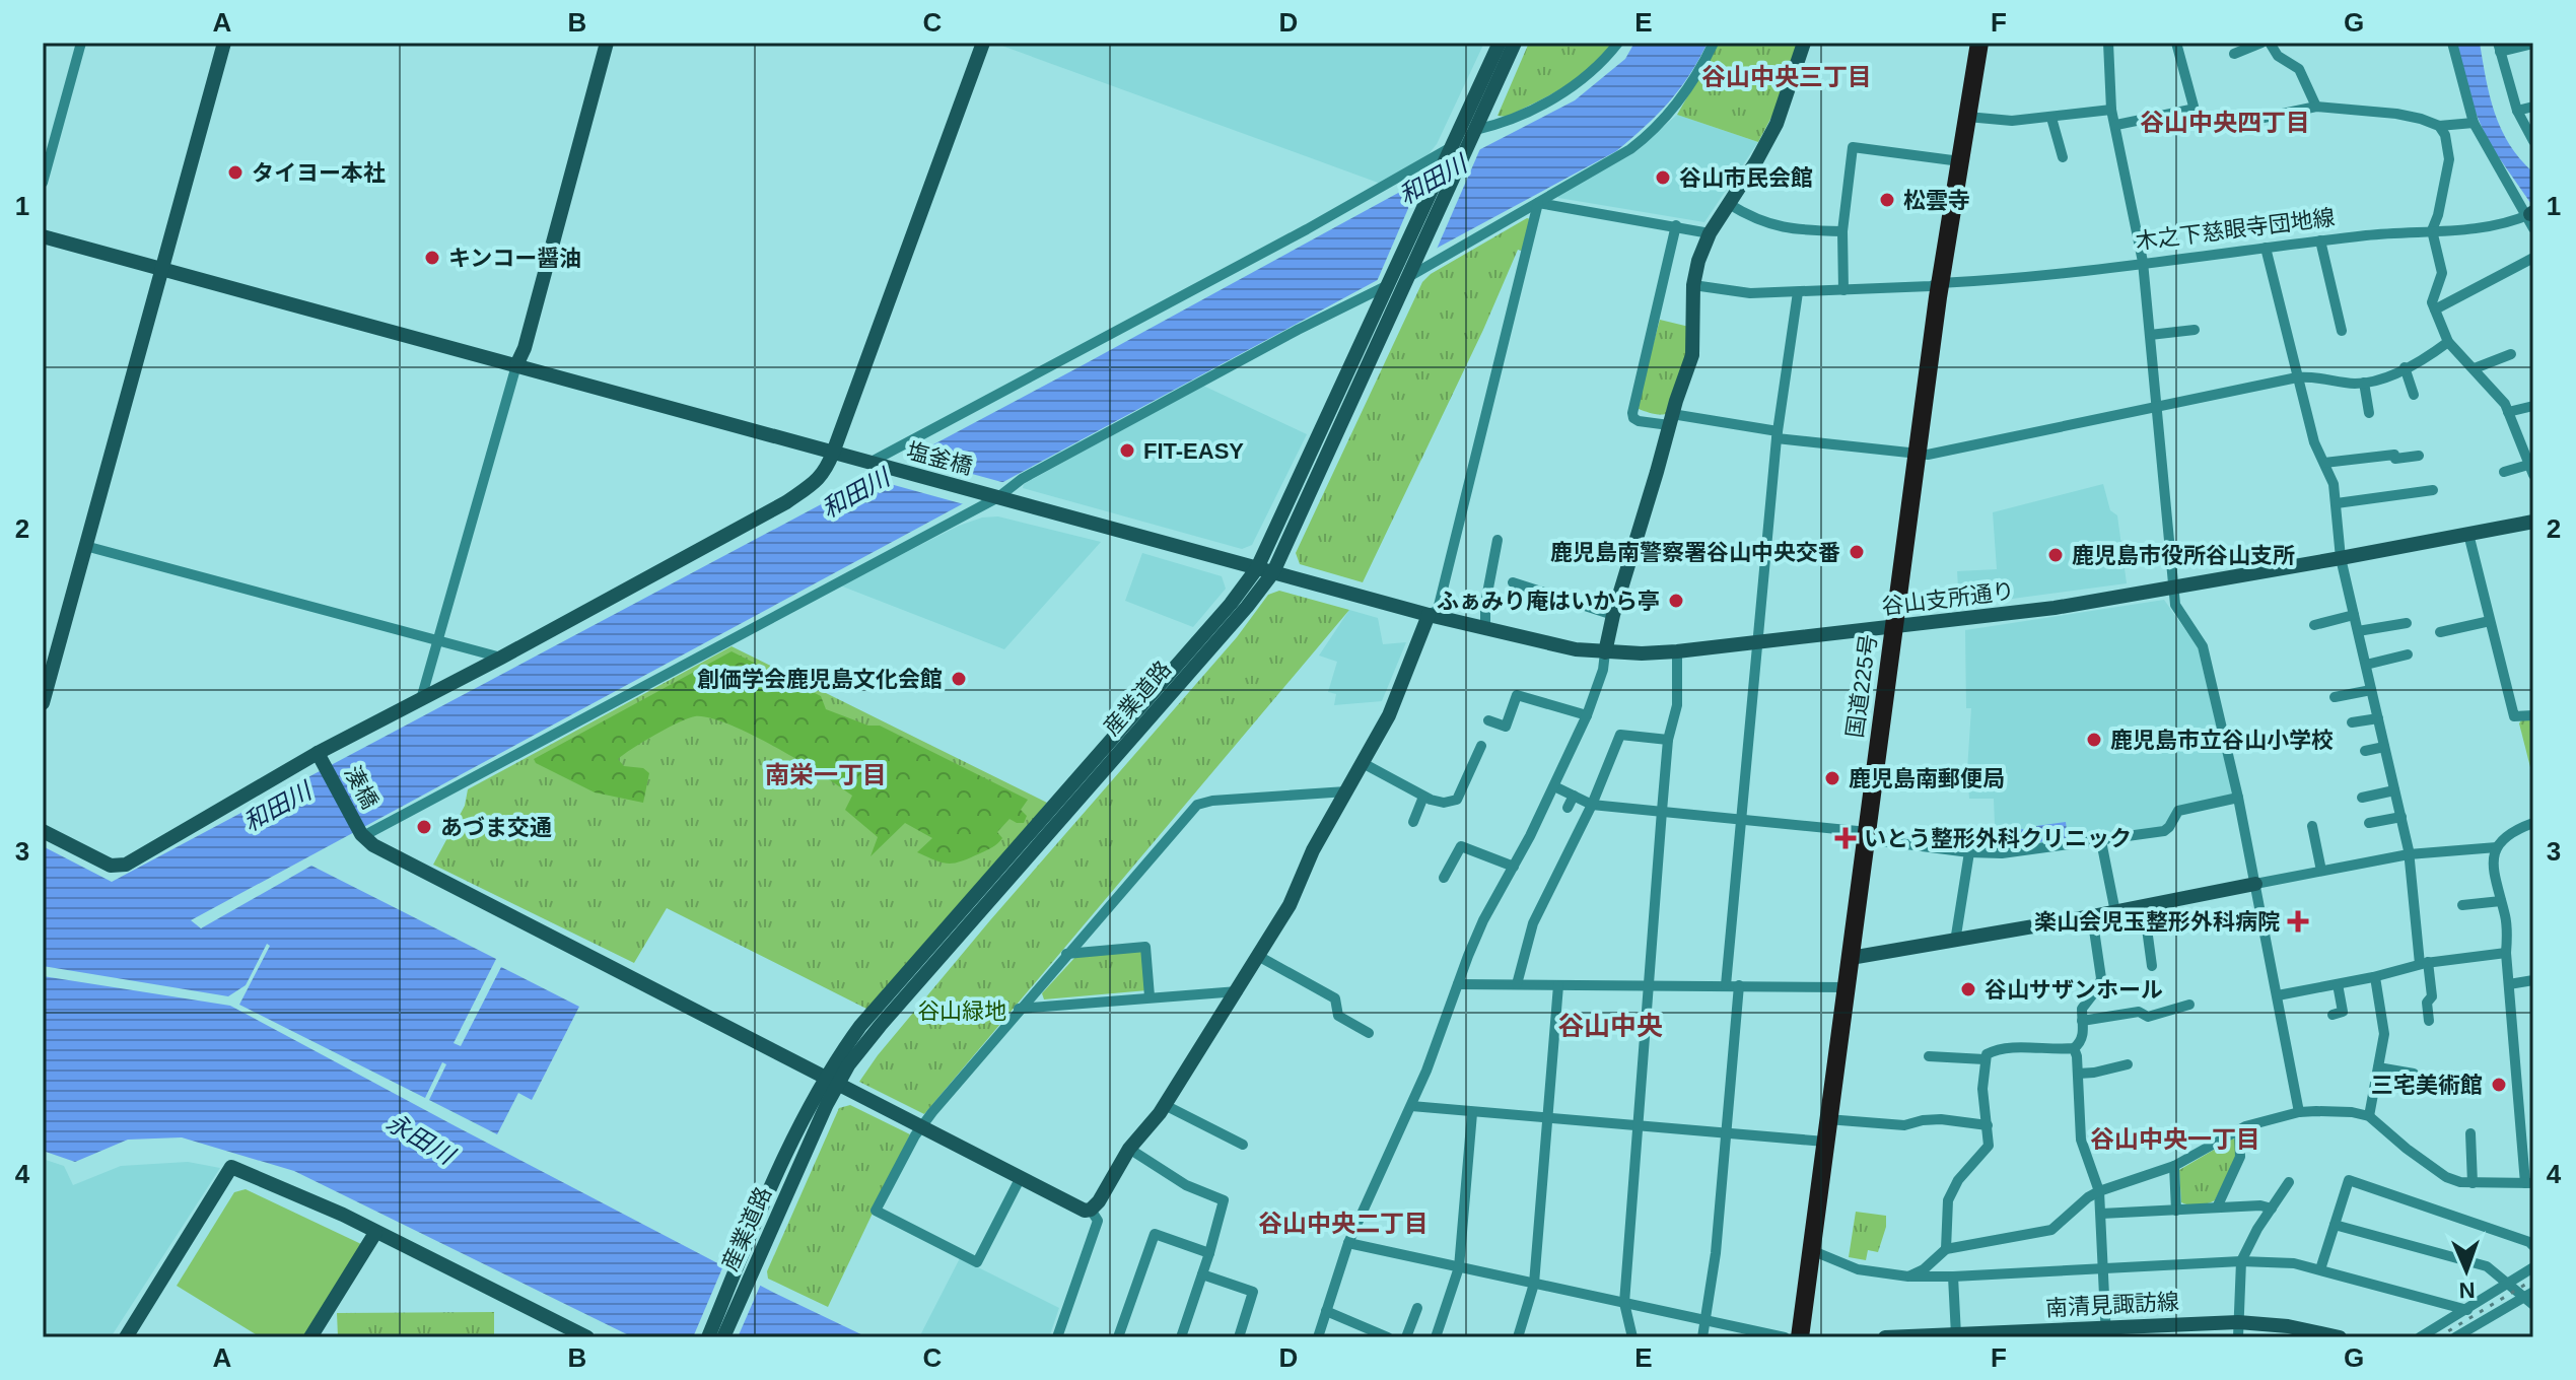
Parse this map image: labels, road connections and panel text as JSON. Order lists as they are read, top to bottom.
{
  "streets": {
    "highway": ["国道225号"],
    "street": [
      "木之下慈眼寺団地線",
      "塩釜橋",
      "谷山支所通り",
      "産業道路",
      "湊橋",
      "南清見諏訪線"
    ]
  },
  "crossings": [
    ["木之下慈眼寺団地線", "国道225号"],
    ["塩釜橋", "谷山支所通り"],
    ["塩釜橋", "産業道路"],
    ["谷山支所通り", "国道225号"],
    ["谷山支所通り", "産業道路"]
  ],
  "districts": [
    "谷山中央三丁目",
    "谷山中央四丁目",
    "南栄一丁目",
    "谷山中央",
    "谷山中央一丁目",
    "谷山中央二丁目"
  ],
  "water": ["和田川", "永田川"],
  "parks": ["谷山緑地"],
  "places": {
    "other": [
      "タイヨー本社",
      "谷山市民会館",
      "松雲寺",
      "キンコー醤油",
      "FIT-EASY",
      "鹿児島南警察署谷山中央交番",
      "鹿児島市役所谷山支所",
      "ふぁみり庵はいから亭",
      "創価学会鹿児島文化会館",
      "鹿児島市立谷山小学校",
      "鹿児島南郵便局",
      "あづま交通",
      "谷山サザンホール",
      "三宅美術館"
    ],
    "health": ["いとう整形外科クリニック", "楽山会児玉整形外科病院"]
  },
  "north": "bottom",
  "grid": {
    "columns": [
      "A",
      "B",
      "C",
      "D",
      "E",
      "F",
      "G"
    ],
    "rows": [
      "1",
      "2",
      "3",
      "4"
    ]
  }
}
